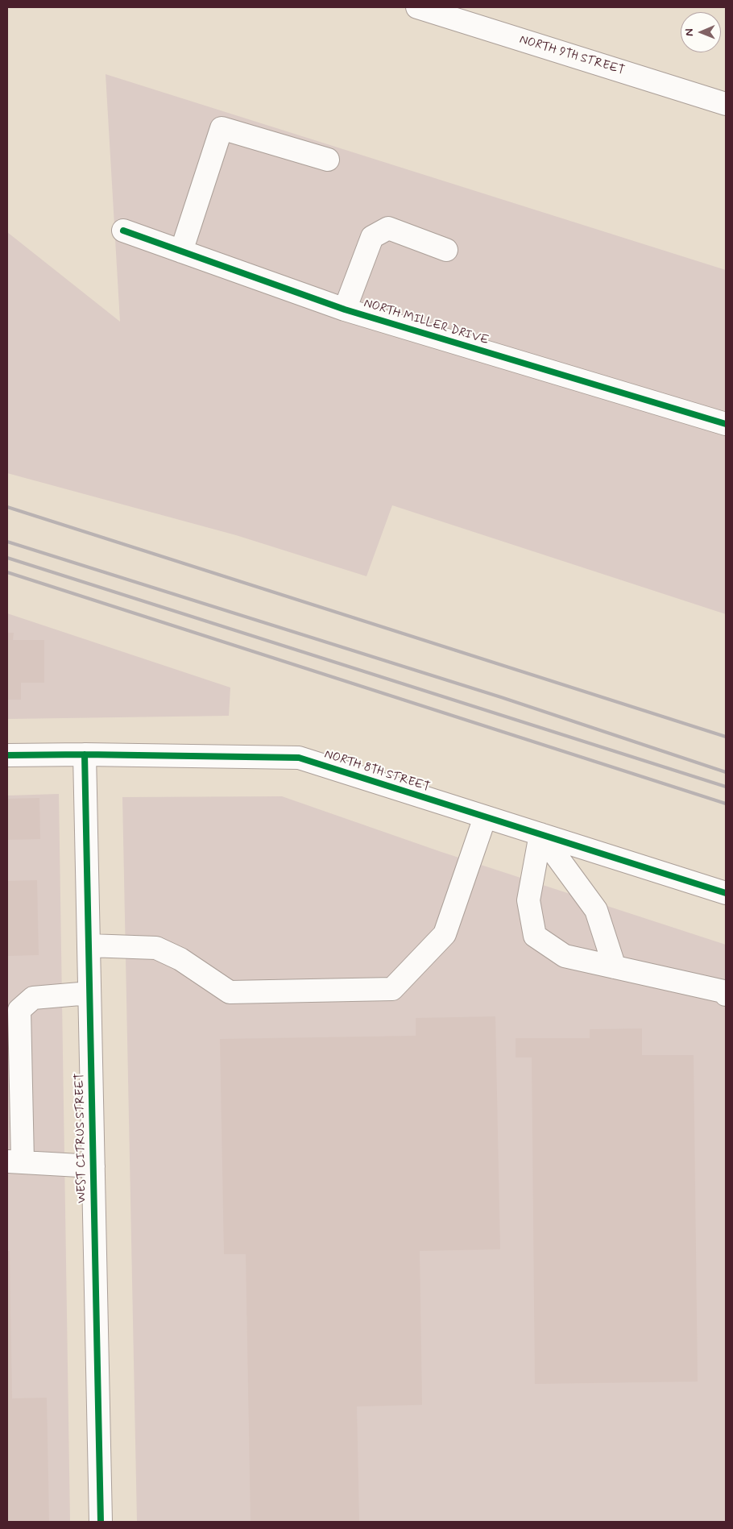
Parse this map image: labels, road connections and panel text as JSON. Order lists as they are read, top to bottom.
{
  "streets": {
    "street": [
      "NORTH 9TH STREET",
      "NORTH MILLER DRIVE",
      "NORTH 8TH STREET",
      "WEST CITRUS STREET"
    ]
  },
  "crossings": [
    ["NORTH 8TH STREET", "WEST CITRUS STREET"]
  ],
  "north": "left"
}
